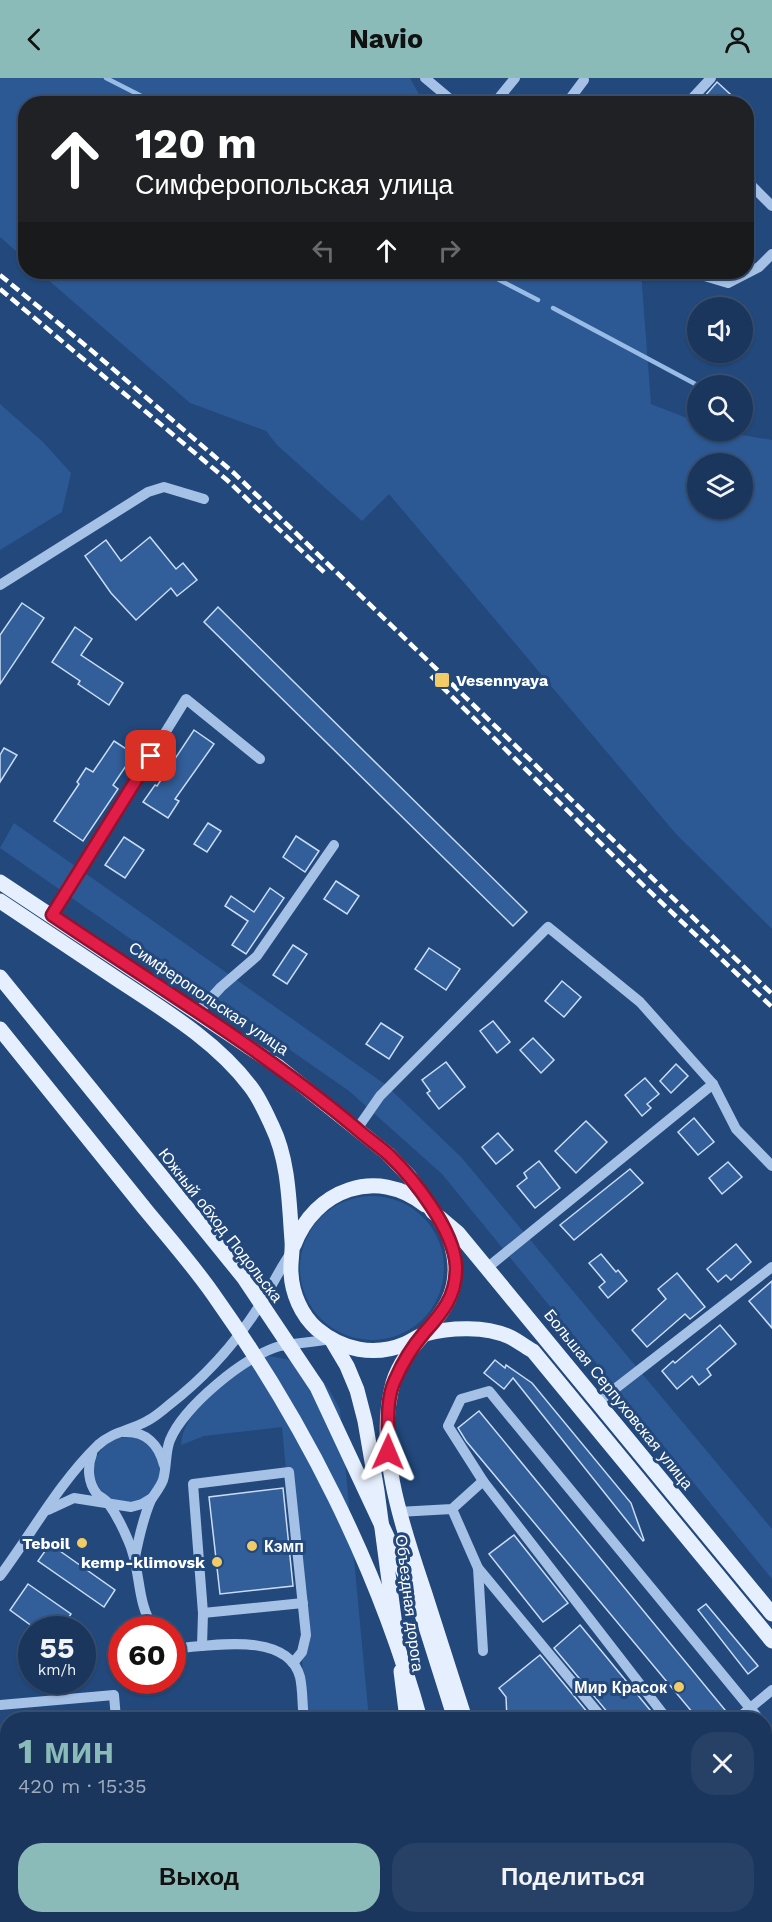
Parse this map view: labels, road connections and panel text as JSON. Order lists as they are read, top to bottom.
{
  "streets": {
    "main road": [
      "Симферопольская улица",
      "Южный обход Подольска",
      "Большая Серпуховская улица",
      "Объездная дорога"
    ]
  },
  "crossings": [
    ["Симферопольская улица", "Большая Серпуховская улица"],
    ["Симферопольская улица", "Объездная дорога"],
    ["Большая Серпуховская улица", "Объездная дорога"]
  ],
  "places": {
    "transit": ["Vesennyaya"],
    "other": [
      "Teboil",
      "Кэмп",
      "kemp-klimovsk",
      "Мир Красок"
    ]
  },
  "page": {
    "header": "Navio",
    "turn": ["120 m", "Симферопольская улица"],
    "speed": "55 km/h",
    "limit": "60",
    "heading": ["1 мин", "420 m · 15:35"],
    "buttons": ["Выход", "Поделиться"]
  }
}
